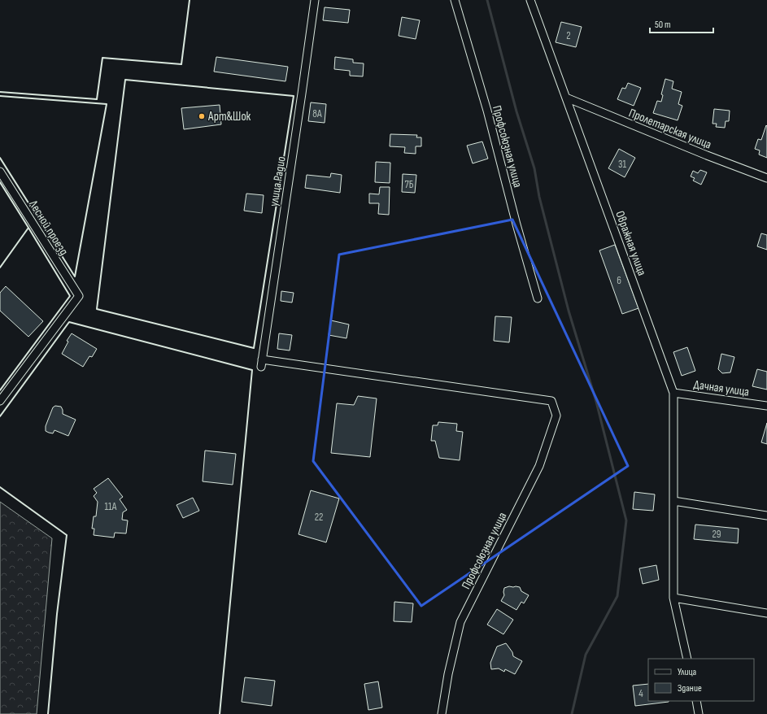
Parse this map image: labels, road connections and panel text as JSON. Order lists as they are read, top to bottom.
{
  "streets": {
    "street": [
      "Пролетарская улица",
      "Профсоюзная улица",
      "улица Радио",
      "Лесной проезд",
      "Овражная улица",
      "Дачная улица"
    ]
  },
  "crossings": [
    ["Пролетарская улица", "Овражная улица"],
    ["Профсоюзная улица", "улица Радио"],
    ["Овражная улица", "Дачная улица"]
  ],
  "places": ["Арт&Шок"],
  "house_numbers": [
    "2",
    "8А",
    "31",
    "7Б",
    "6",
    "11А",
    "22",
    "29",
    "4"
  ],
  "legend": ["Улица", "Здание"],
  "scale_bar": "50 m"
}
